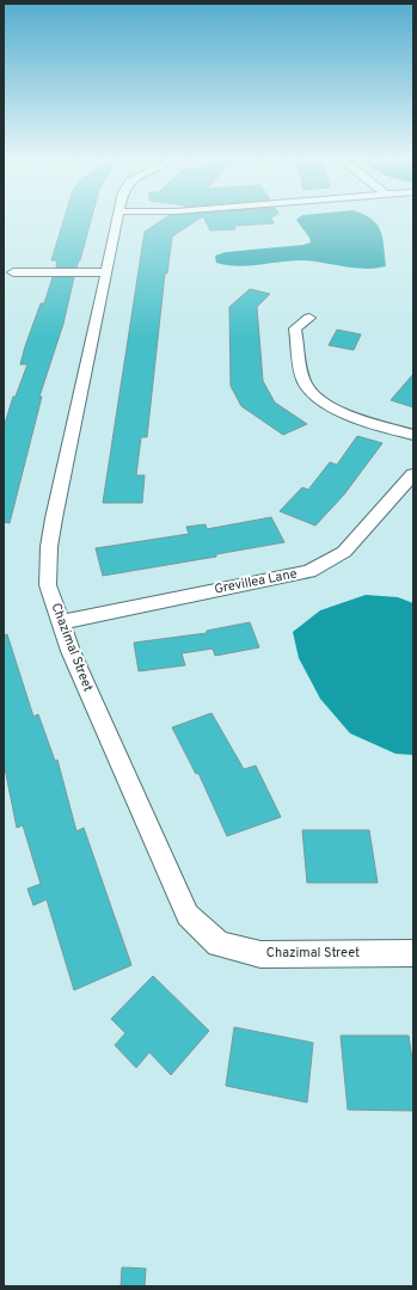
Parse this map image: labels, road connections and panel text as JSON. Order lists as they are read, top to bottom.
{
  "streets": {
    "street": ["Grevillea Lane", "Chazimal Street"]
  },
  "crossings": [
    ["Grevillea Lane", "Chazimal Street"]
  ]
}
